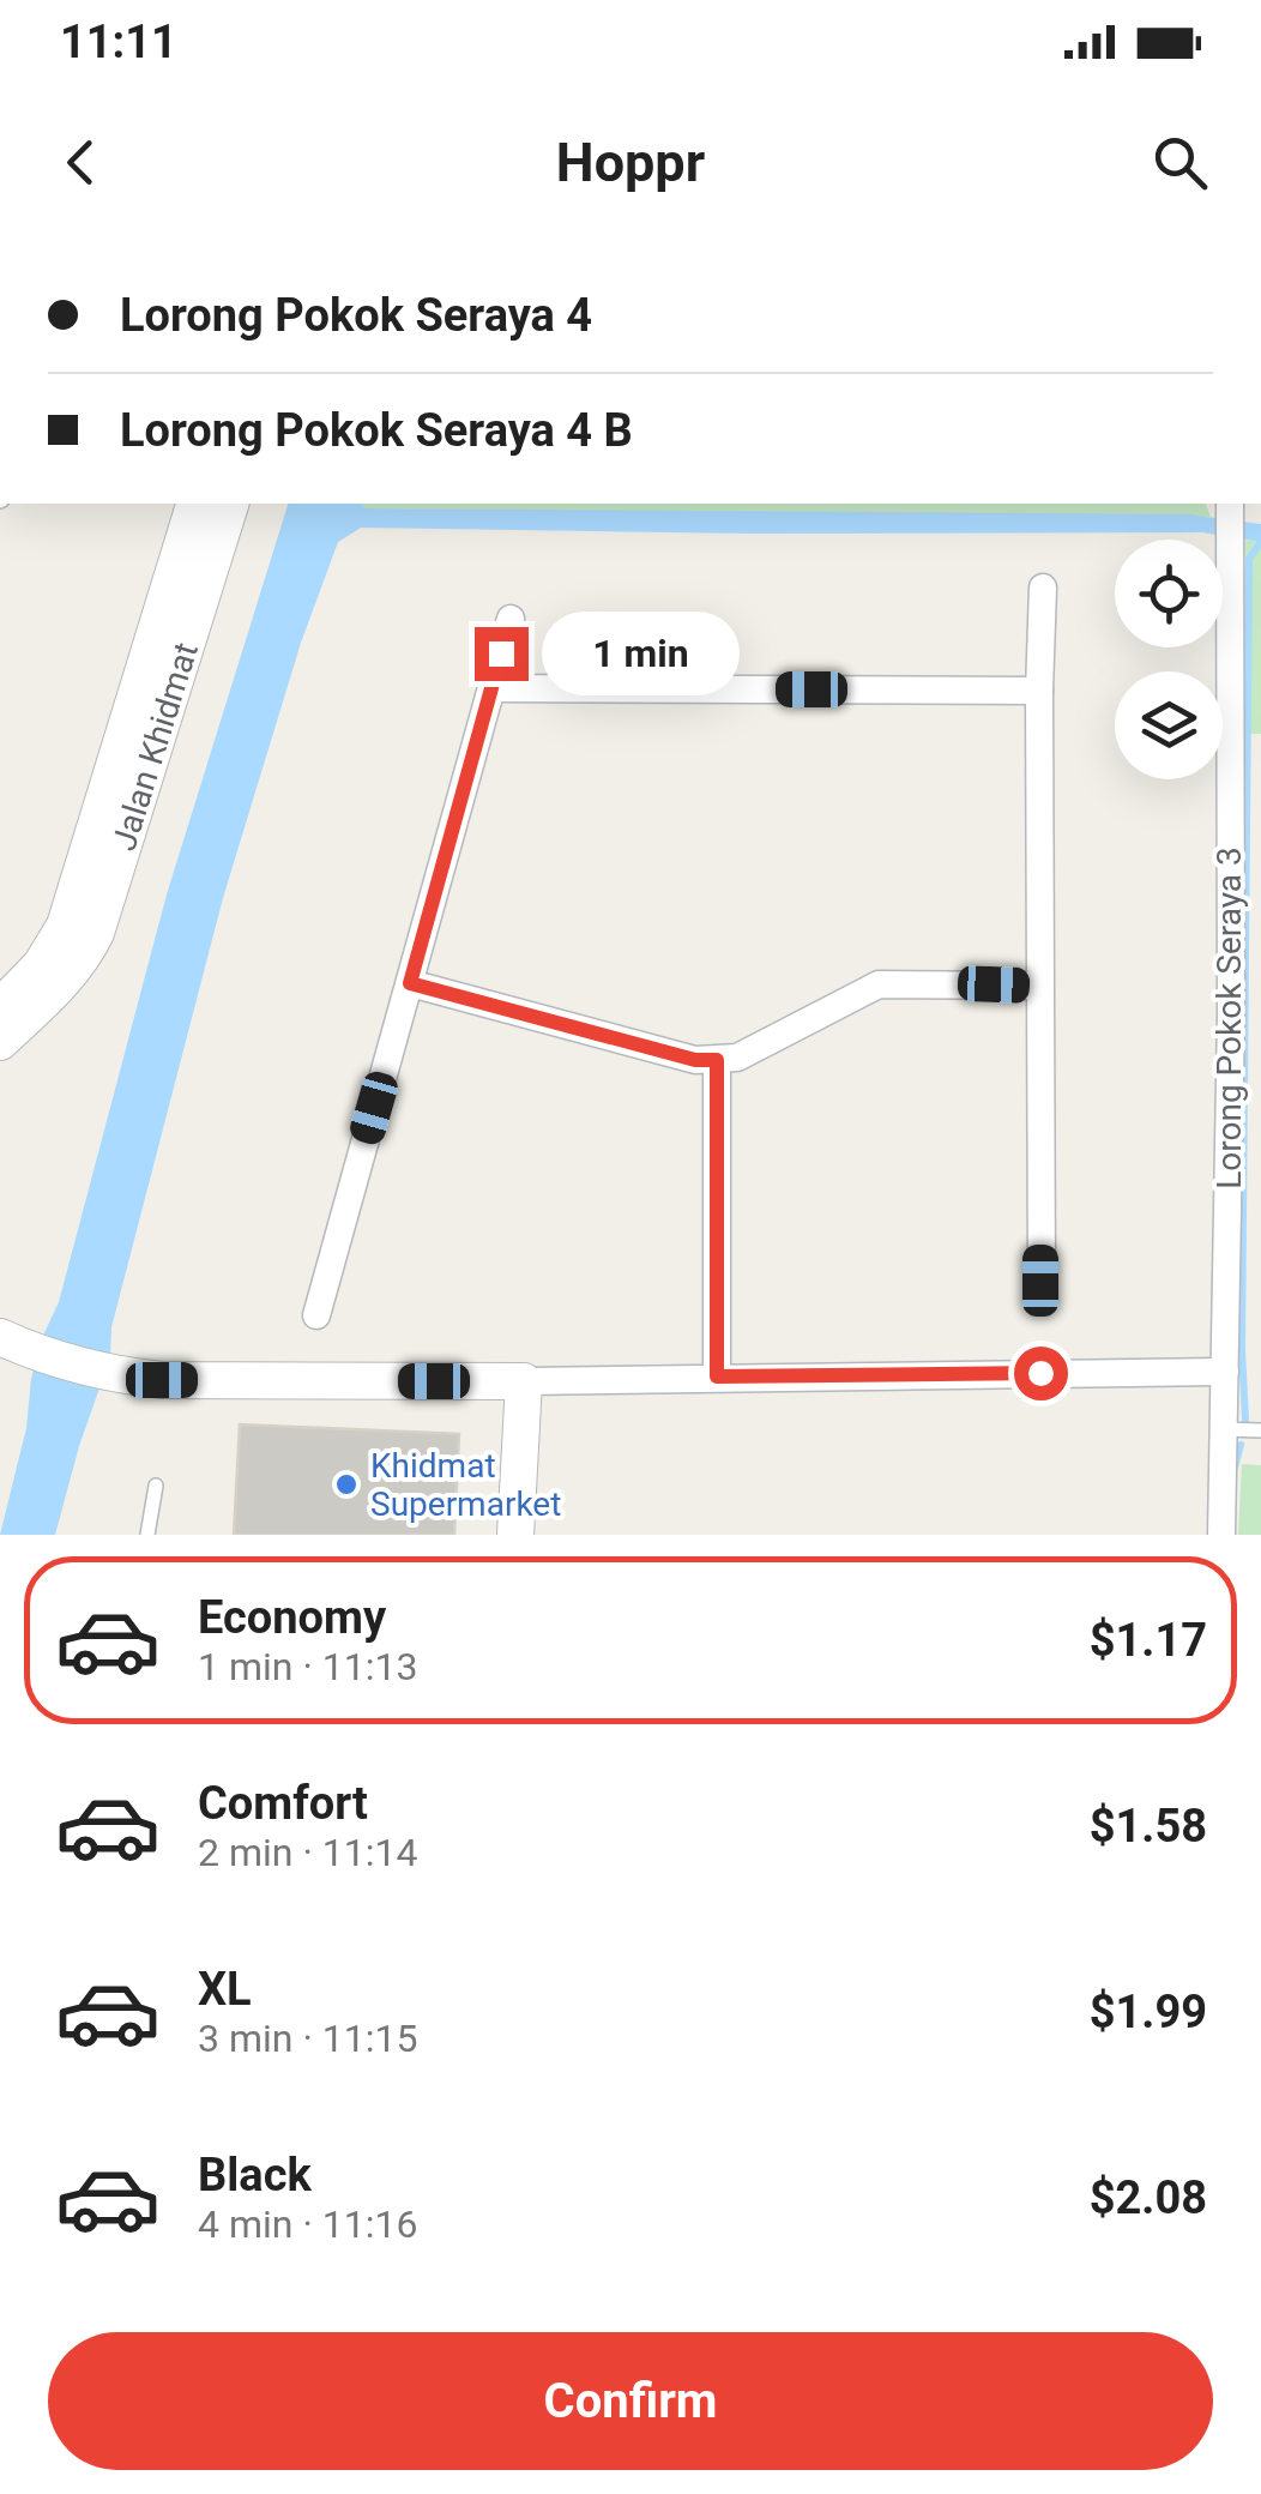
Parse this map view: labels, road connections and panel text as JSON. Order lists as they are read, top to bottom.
{
  "streets": {
    "street": ["Jalan Khidmat", "Lorong Pokok Seraya 3"]
  },
  "places": ["Khidmat Supermarket"],
  "page": {
    "status": "11:11",
    "header": "Hoppr",
    "banner": ["Lorong Pokok Seraya 4", "Lorong Pokok Seraya 4 B"],
    "bubble": "1 min",
    "list": [
      {
        "name": "Economy",
        "note": "1 min · 11:13",
        "value": "$1.17"
      },
      {
        "name": "Comfort",
        "note": "2 min · 11:14",
        "value": "$1.58"
      },
      {
        "name": "XL",
        "note": "3 min · 11:15",
        "value": "$1.99"
      },
      {
        "name": "Black",
        "note": "4 min · 11:16",
        "value": "$2.08"
      }
    ],
    "buttons": "Confirm"
  }
}
